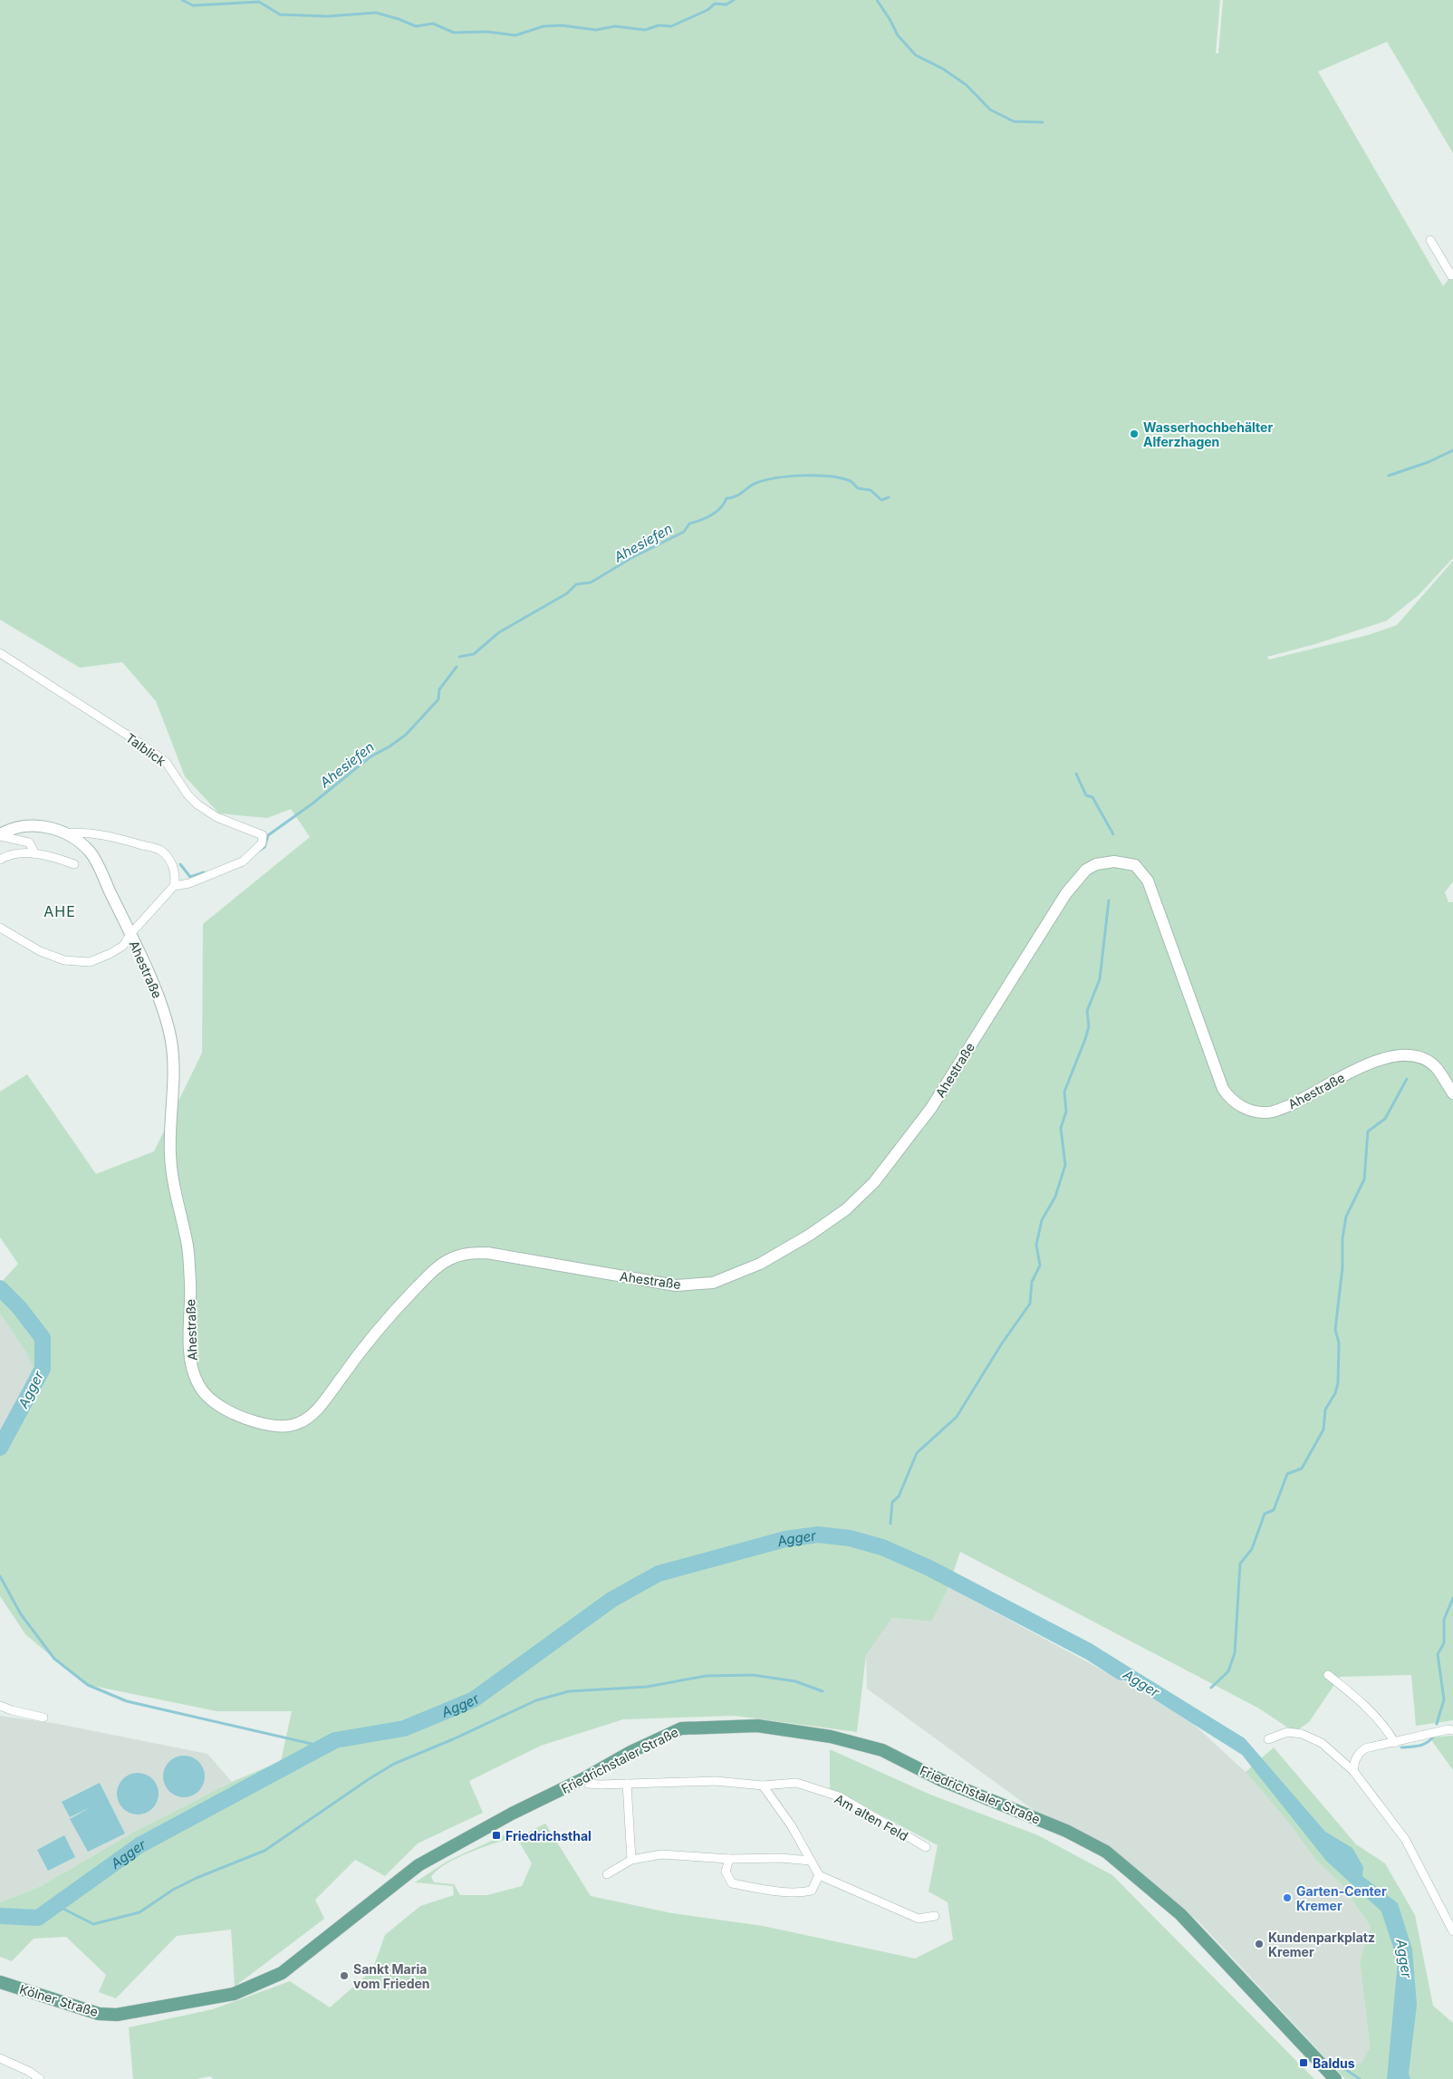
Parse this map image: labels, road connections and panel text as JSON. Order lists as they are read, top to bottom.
{
  "streets": {
    "main road": ["Ahestraße", "Friedrichstaler Straße", "Kölner Straße"],
    "street": ["Talblick", "Am alten Feld"]
  },
  "crossings": [
    ["Friedrichstaler Straße", "Am alten Feld"],
    ["Friedrichstaler Straße", "Kölner Straße"]
  ],
  "districts": ["AHE"],
  "water": ["Ahesiefen", "Agger"],
  "places": {
    "other": [
      "Wasserhochbehälter Alferzhagen",
      "Garten-Center Kremer",
      "Kundenparkplatz Kremer",
      "Sankt Maria vom Frieden"
    ],
    "transit": ["Friedrichsthal", "Baldus"]
  }
}
